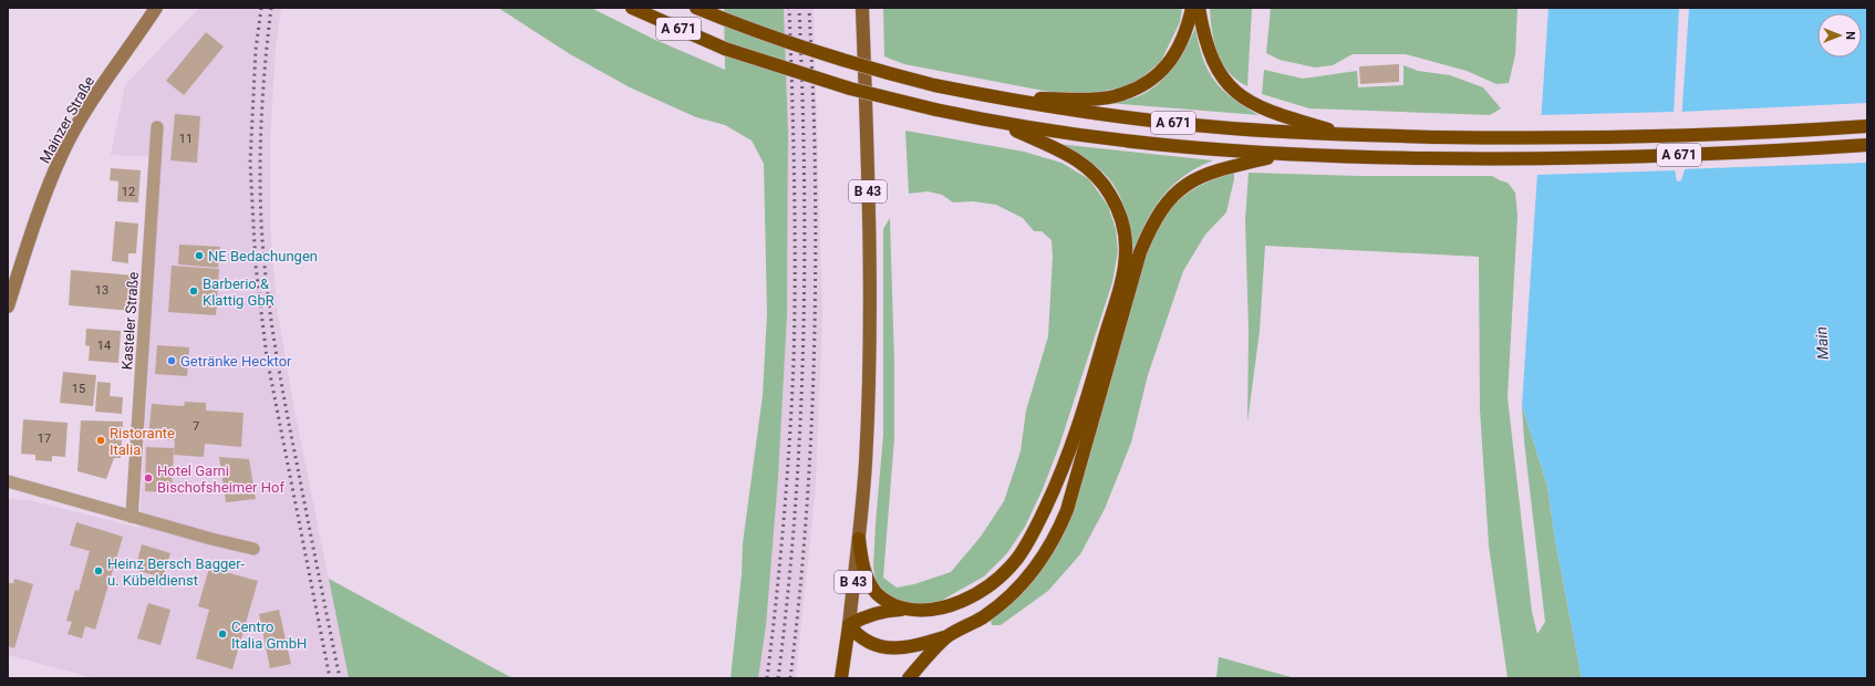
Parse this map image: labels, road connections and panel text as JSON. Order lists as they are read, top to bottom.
{
  "streets": {
    "highway": ["A 671", "B 43"],
    "main road": ["Mainzer Straße"],
    "street": ["Kasteler Straße"]
  },
  "water": ["Main"],
  "places": [
    "NE Bedachungen",
    "Barberio & Klattig GbR",
    "Getränke Hecktor",
    "Ristorante Italia",
    "Hotel Garni Bischofsheimer Hof",
    "Heinz Bersch Bagger- u. Kübeldienst",
    "Centro Italia GmbH"
  ],
  "house_numbers": [
    "11",
    "12",
    "13",
    "14",
    "15",
    "7",
    "17"
  ],
  "north": "right"
}
